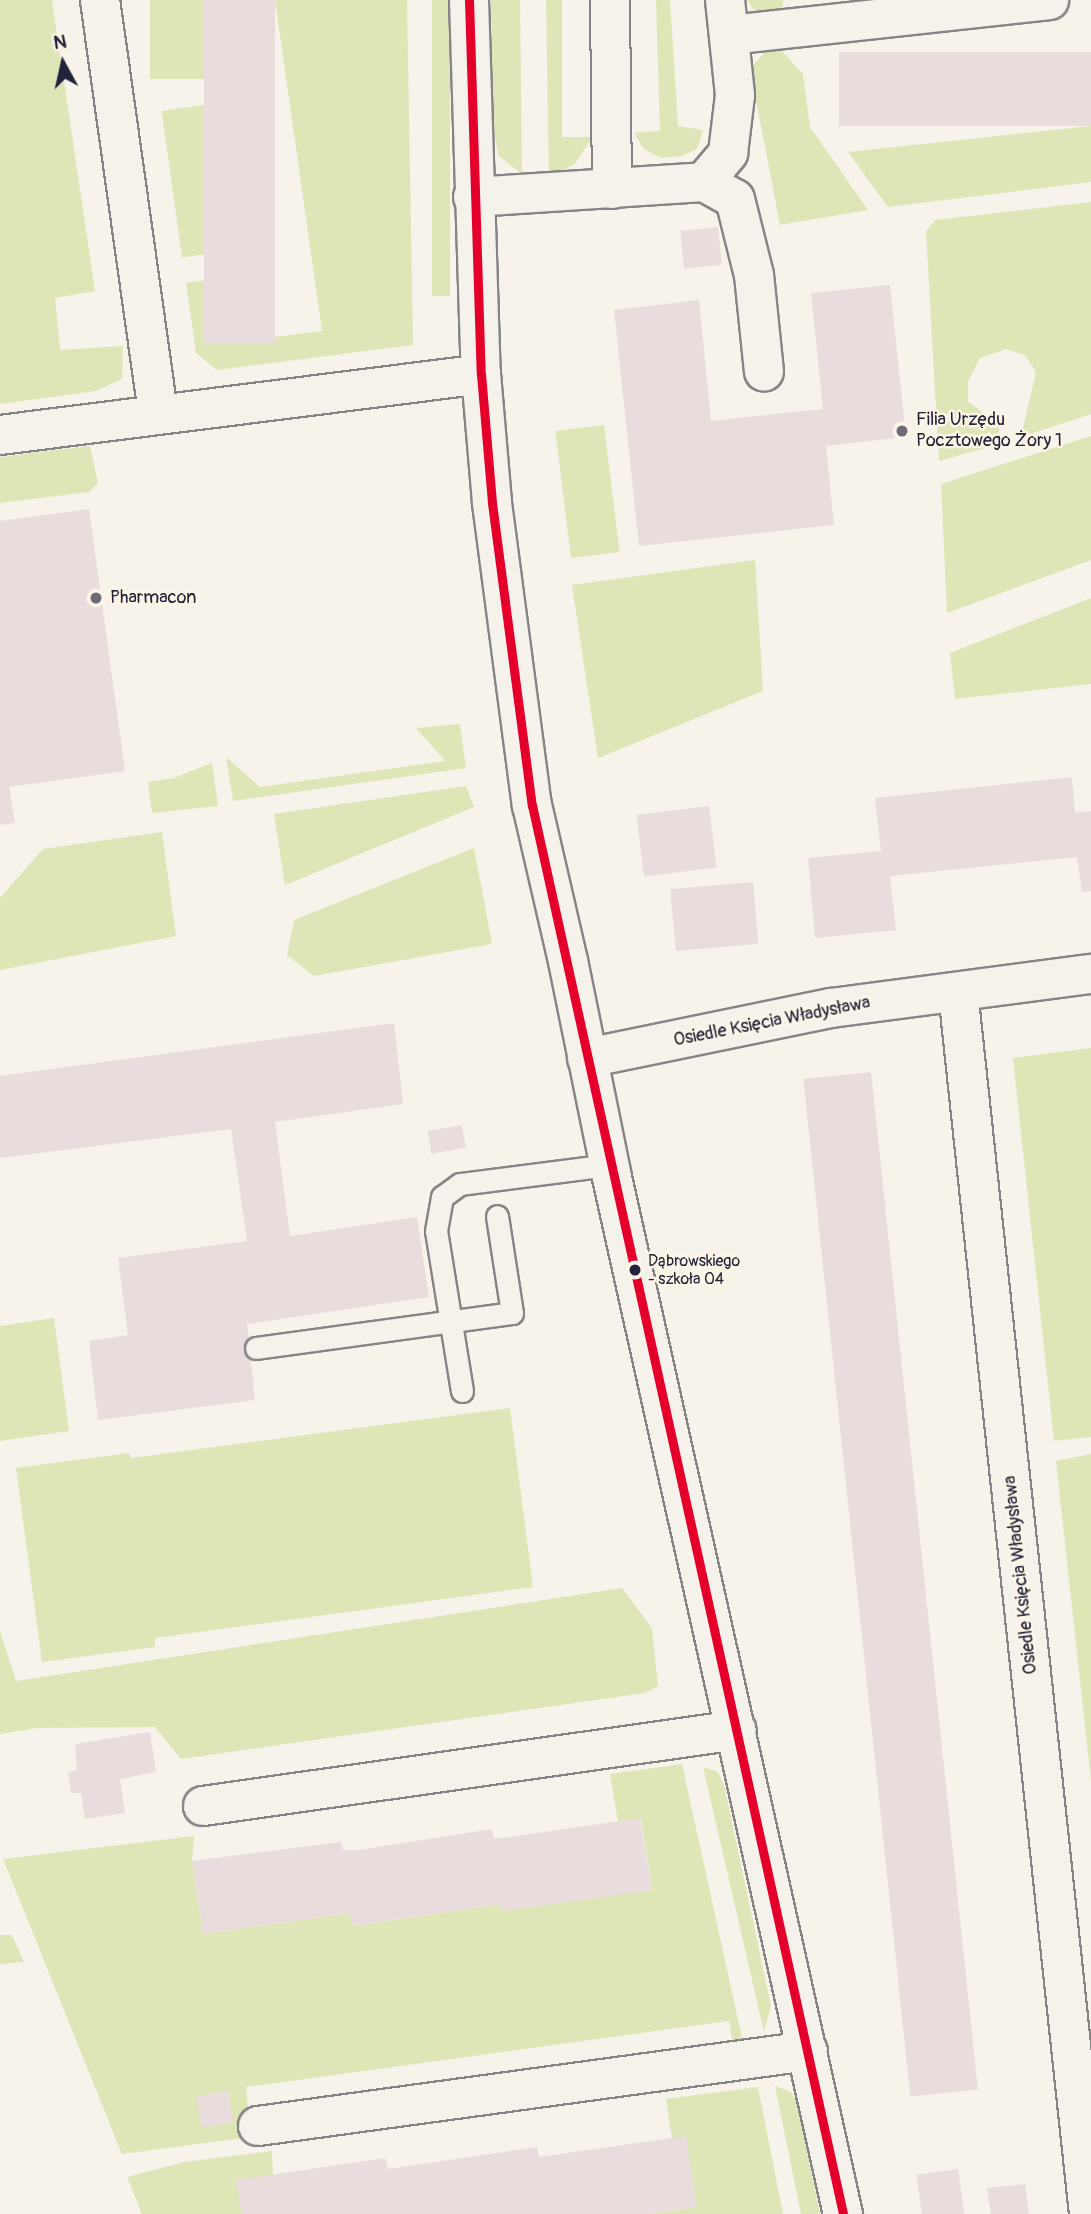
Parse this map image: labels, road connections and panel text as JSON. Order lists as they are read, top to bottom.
{
  "streets": {
    "street": ["Osiedle Księcia Władysława"]
  },
  "places": ["Filia Urzędu Pocztowego Żory 1", "Pharmacon", "Dąbrowskiego - szkoła 04"],
  "north": "top"
}
